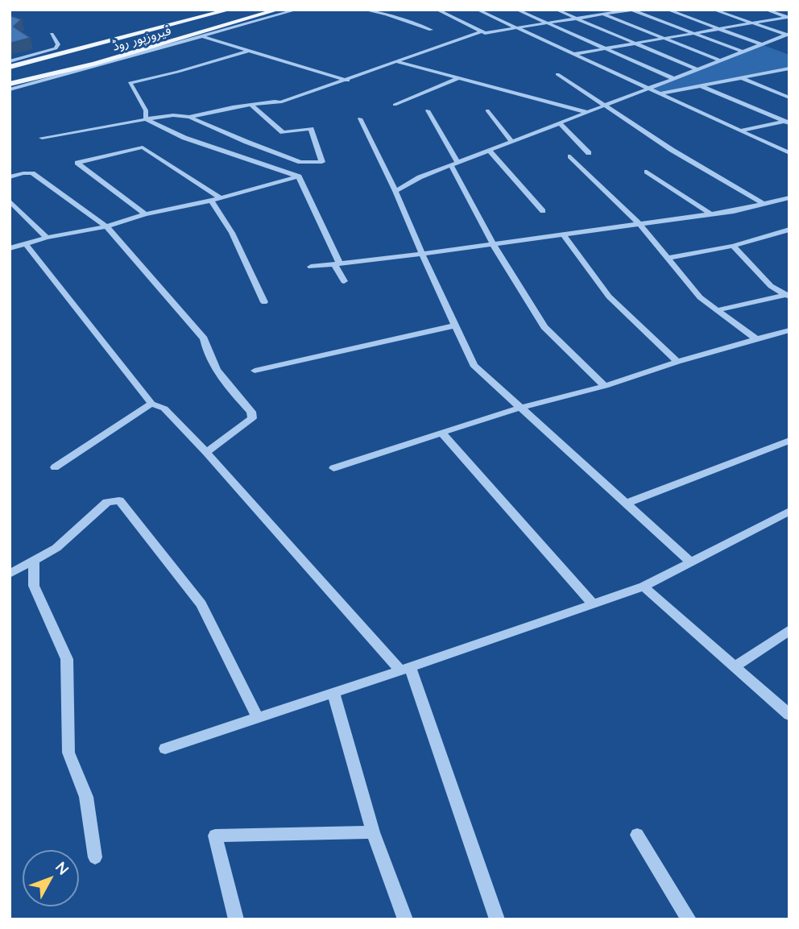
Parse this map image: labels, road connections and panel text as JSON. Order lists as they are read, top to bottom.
{
  "streets": {
    "main road": ["فیروزپور روڈ"]
  },
  "north": "top right"
}
